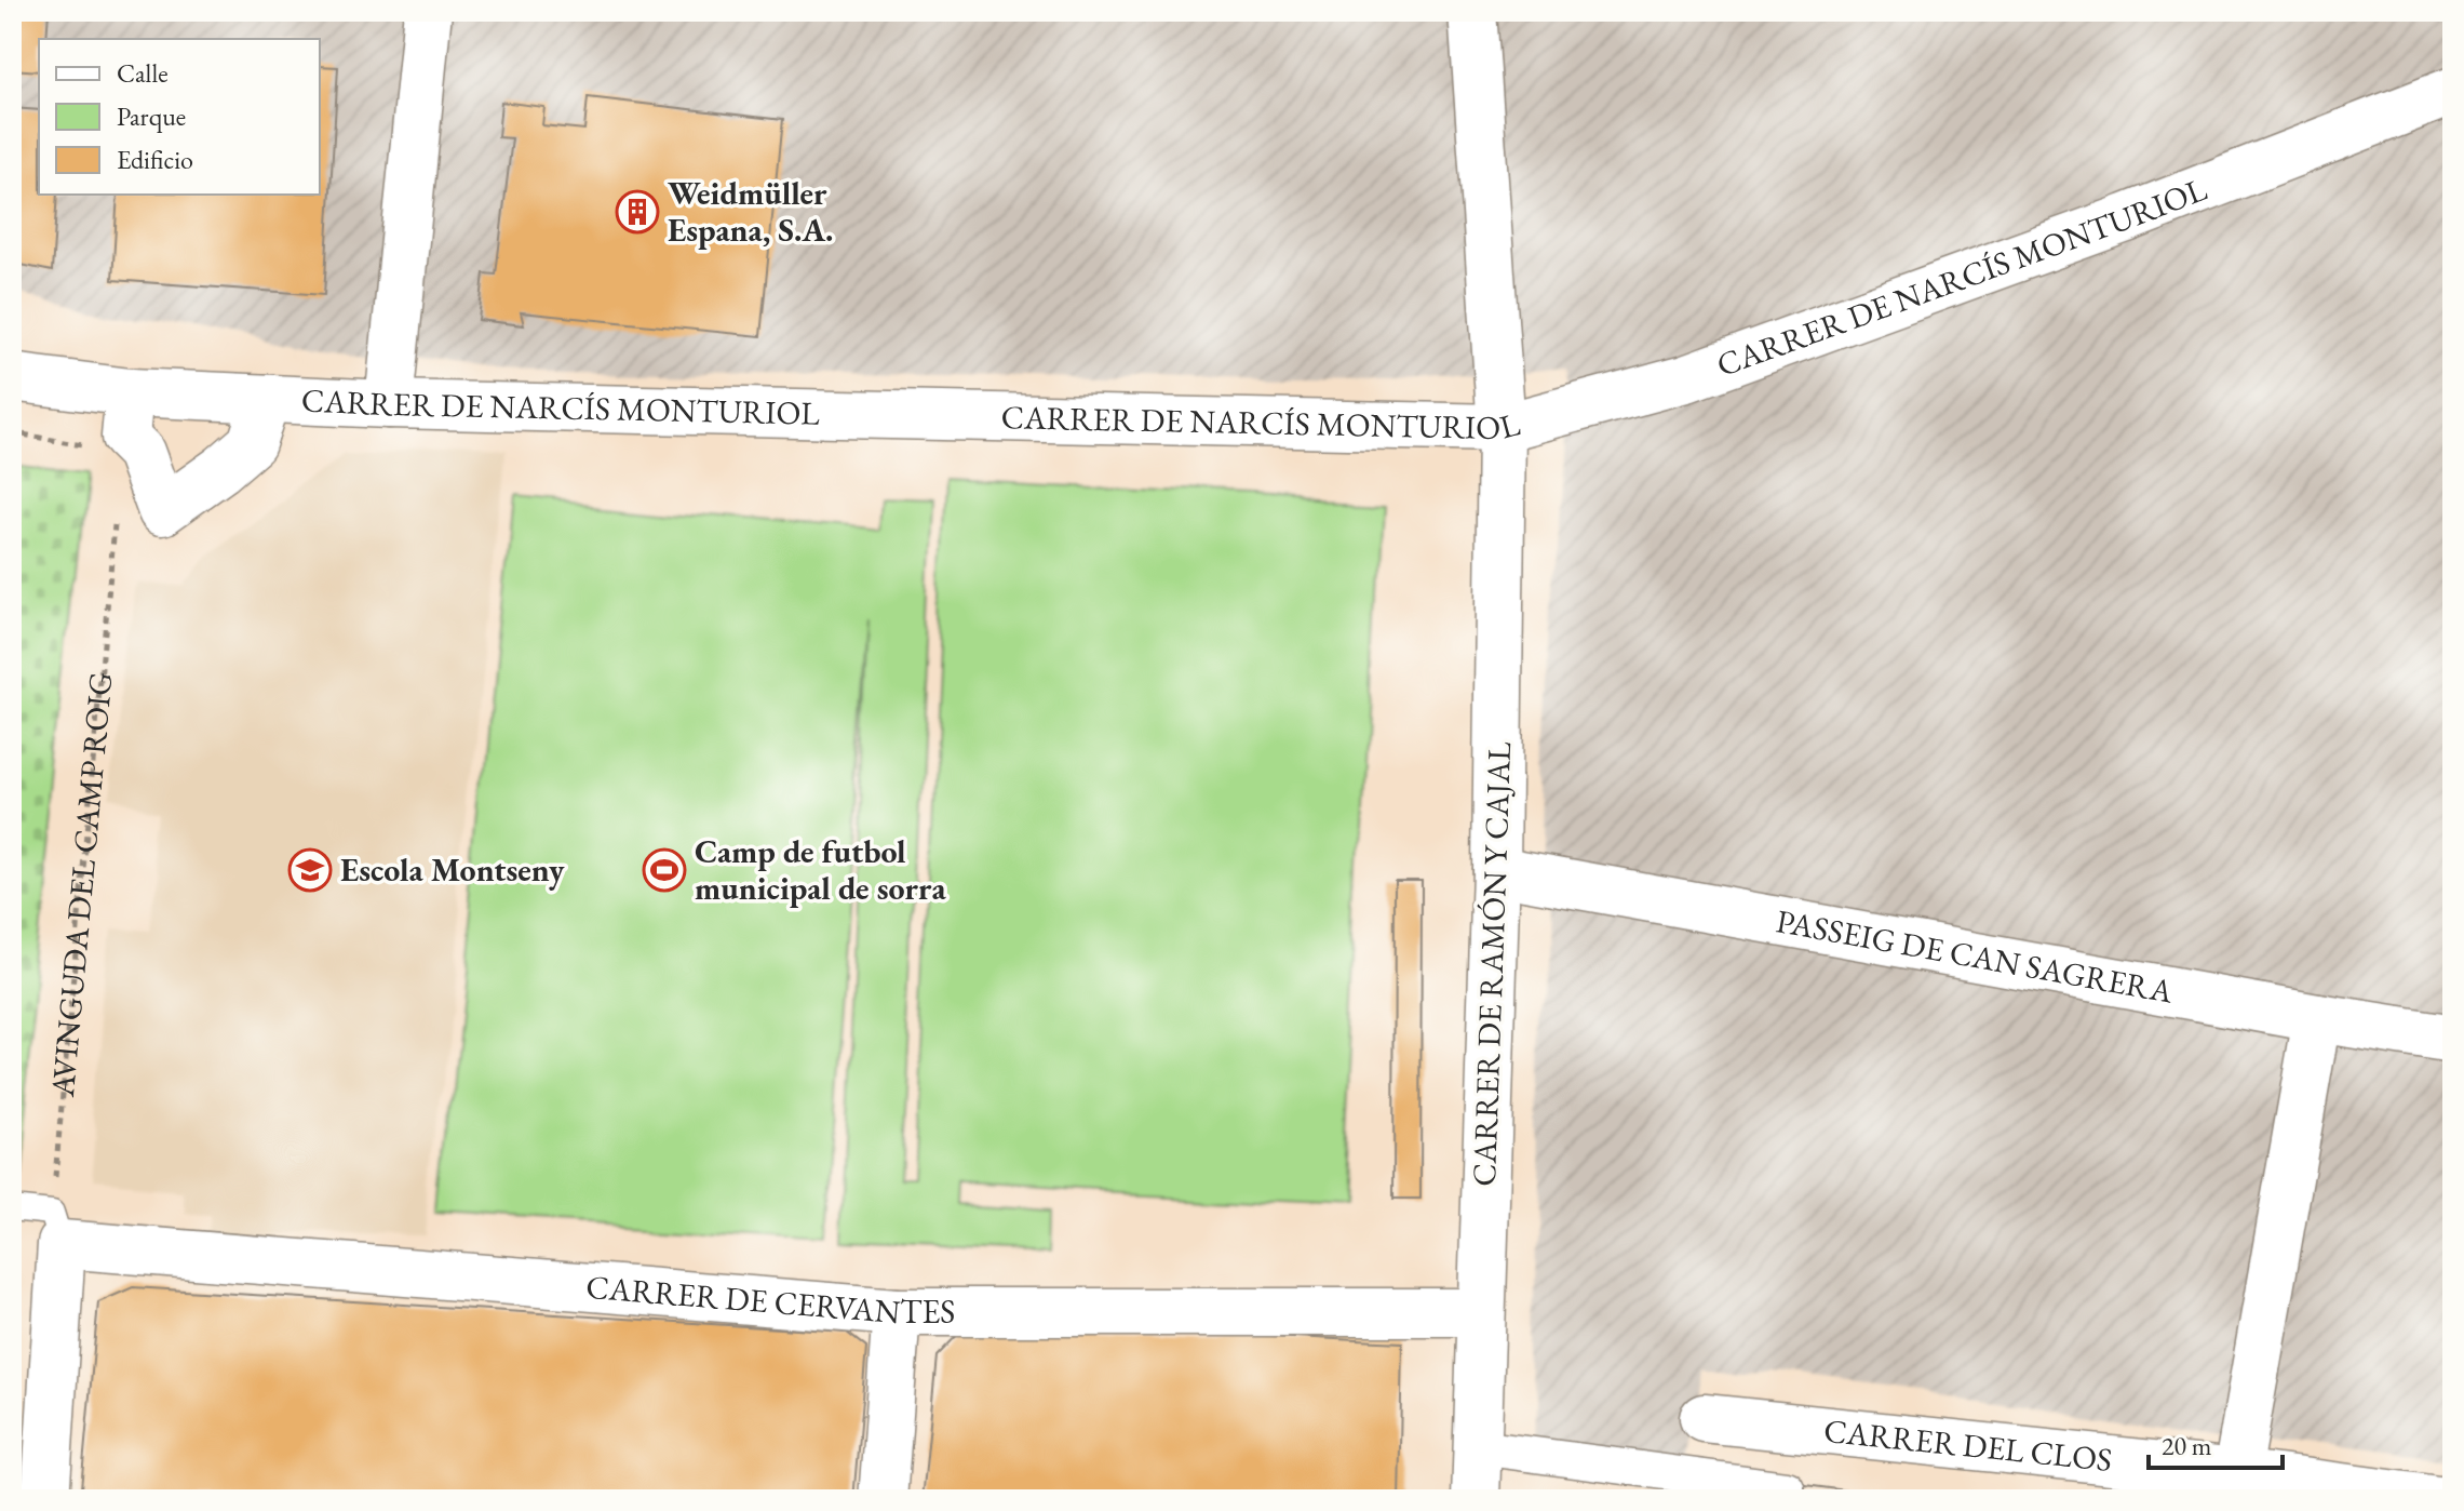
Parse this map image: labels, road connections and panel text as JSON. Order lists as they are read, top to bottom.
{
  "streets": {
    "street": [
      "CARRER DE NARCÍS MONTURIOL",
      "PASSEIG DE CAN SAGRERA",
      "CARRER DE RAMÓN Y CAJAL",
      "CARRER DE CERVANTES",
      "CARRER DEL CLOS"
    ],
    "path": ["AVINGUDA DEL CAMP ROIG"]
  },
  "crossings": [
    ["CARRER DE NARCÍS MONTURIOL", "CARRER DE RAMÓN Y CAJAL"],
    ["AVINGUDA DEL CAMP ROIG", "CARRER DE CERVANTES"],
    ["PASSEIG DE CAN SAGRERA", "CARRER DE RAMÓN Y CAJAL"],
    ["CARRER DE RAMÓN Y CAJAL", "CARRER DE CERVANTES"]
  ],
  "places": {
    "building": ["Weidmüller Espana, S.A."],
    "school or university": ["Escola Montseny"],
    "sports": ["Camp de futbol municipal de sorra"]
  },
  "legend": ["Calle", "Parque", "Edificio"],
  "scale_bar": "20 m"
}
